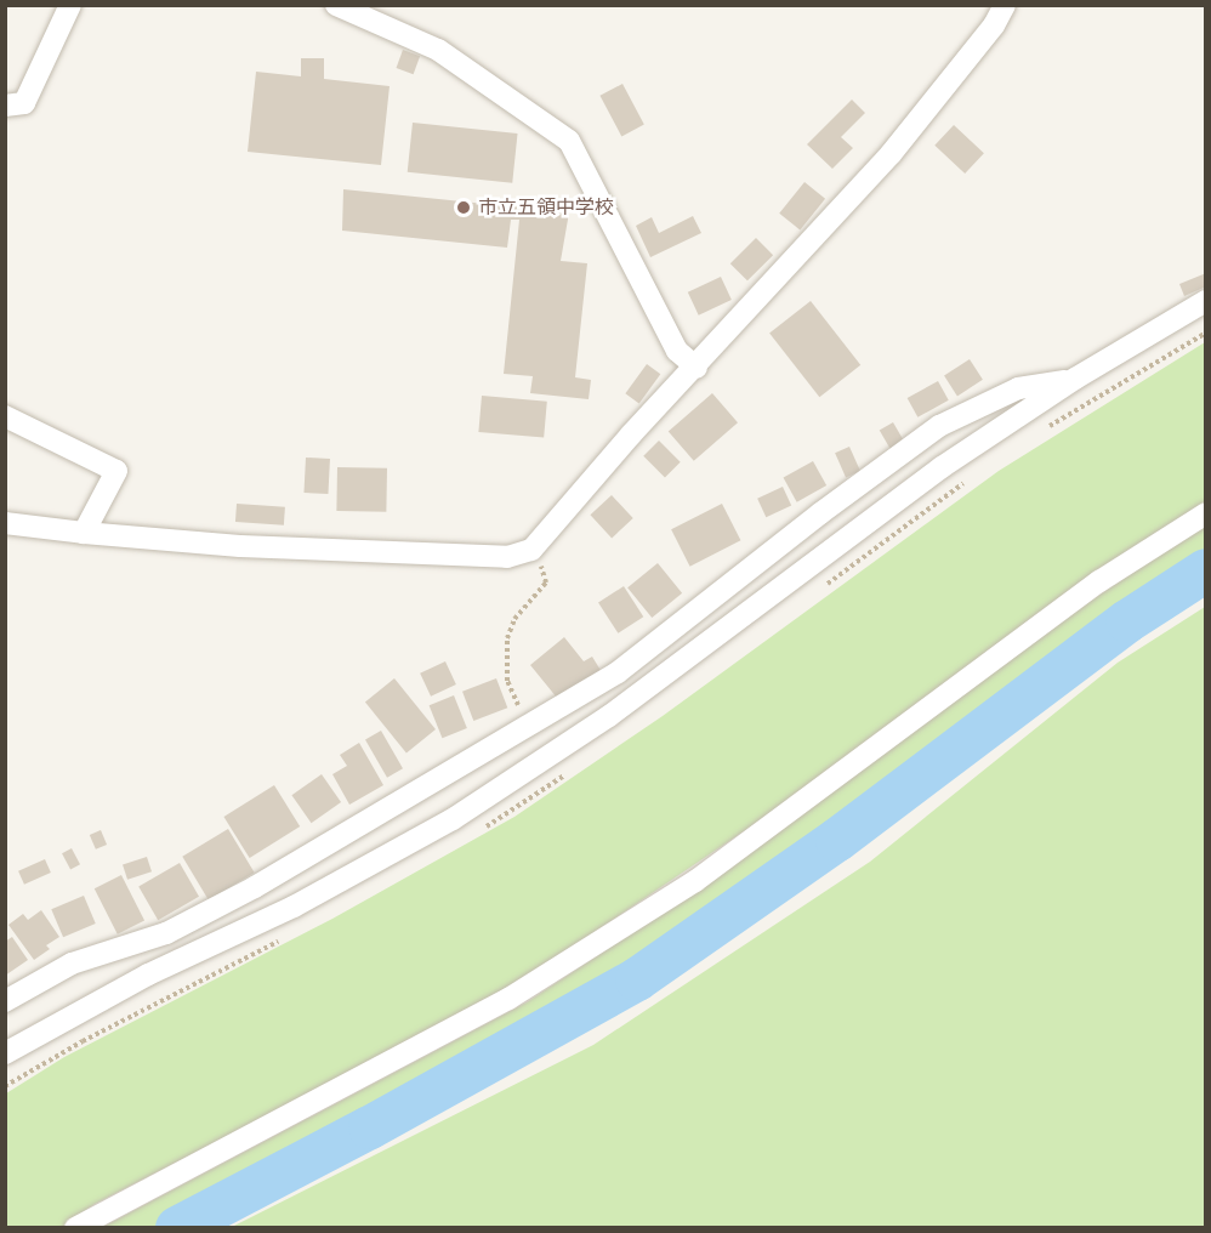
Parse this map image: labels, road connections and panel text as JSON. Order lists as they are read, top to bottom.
{
  "places": ["市立五領中学校"]
}
